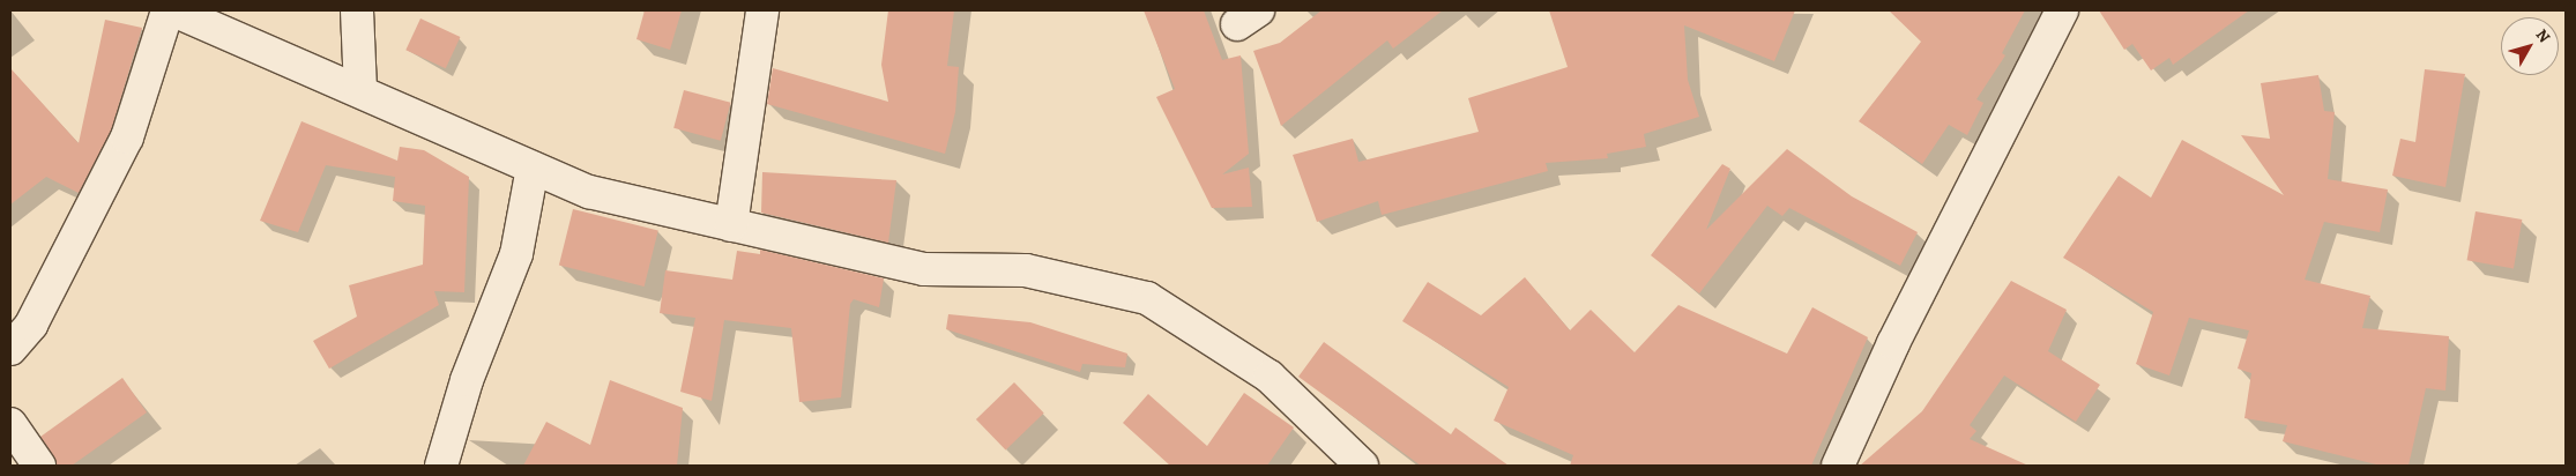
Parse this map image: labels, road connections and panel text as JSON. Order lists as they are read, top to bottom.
{
  "north": "top right"
}
